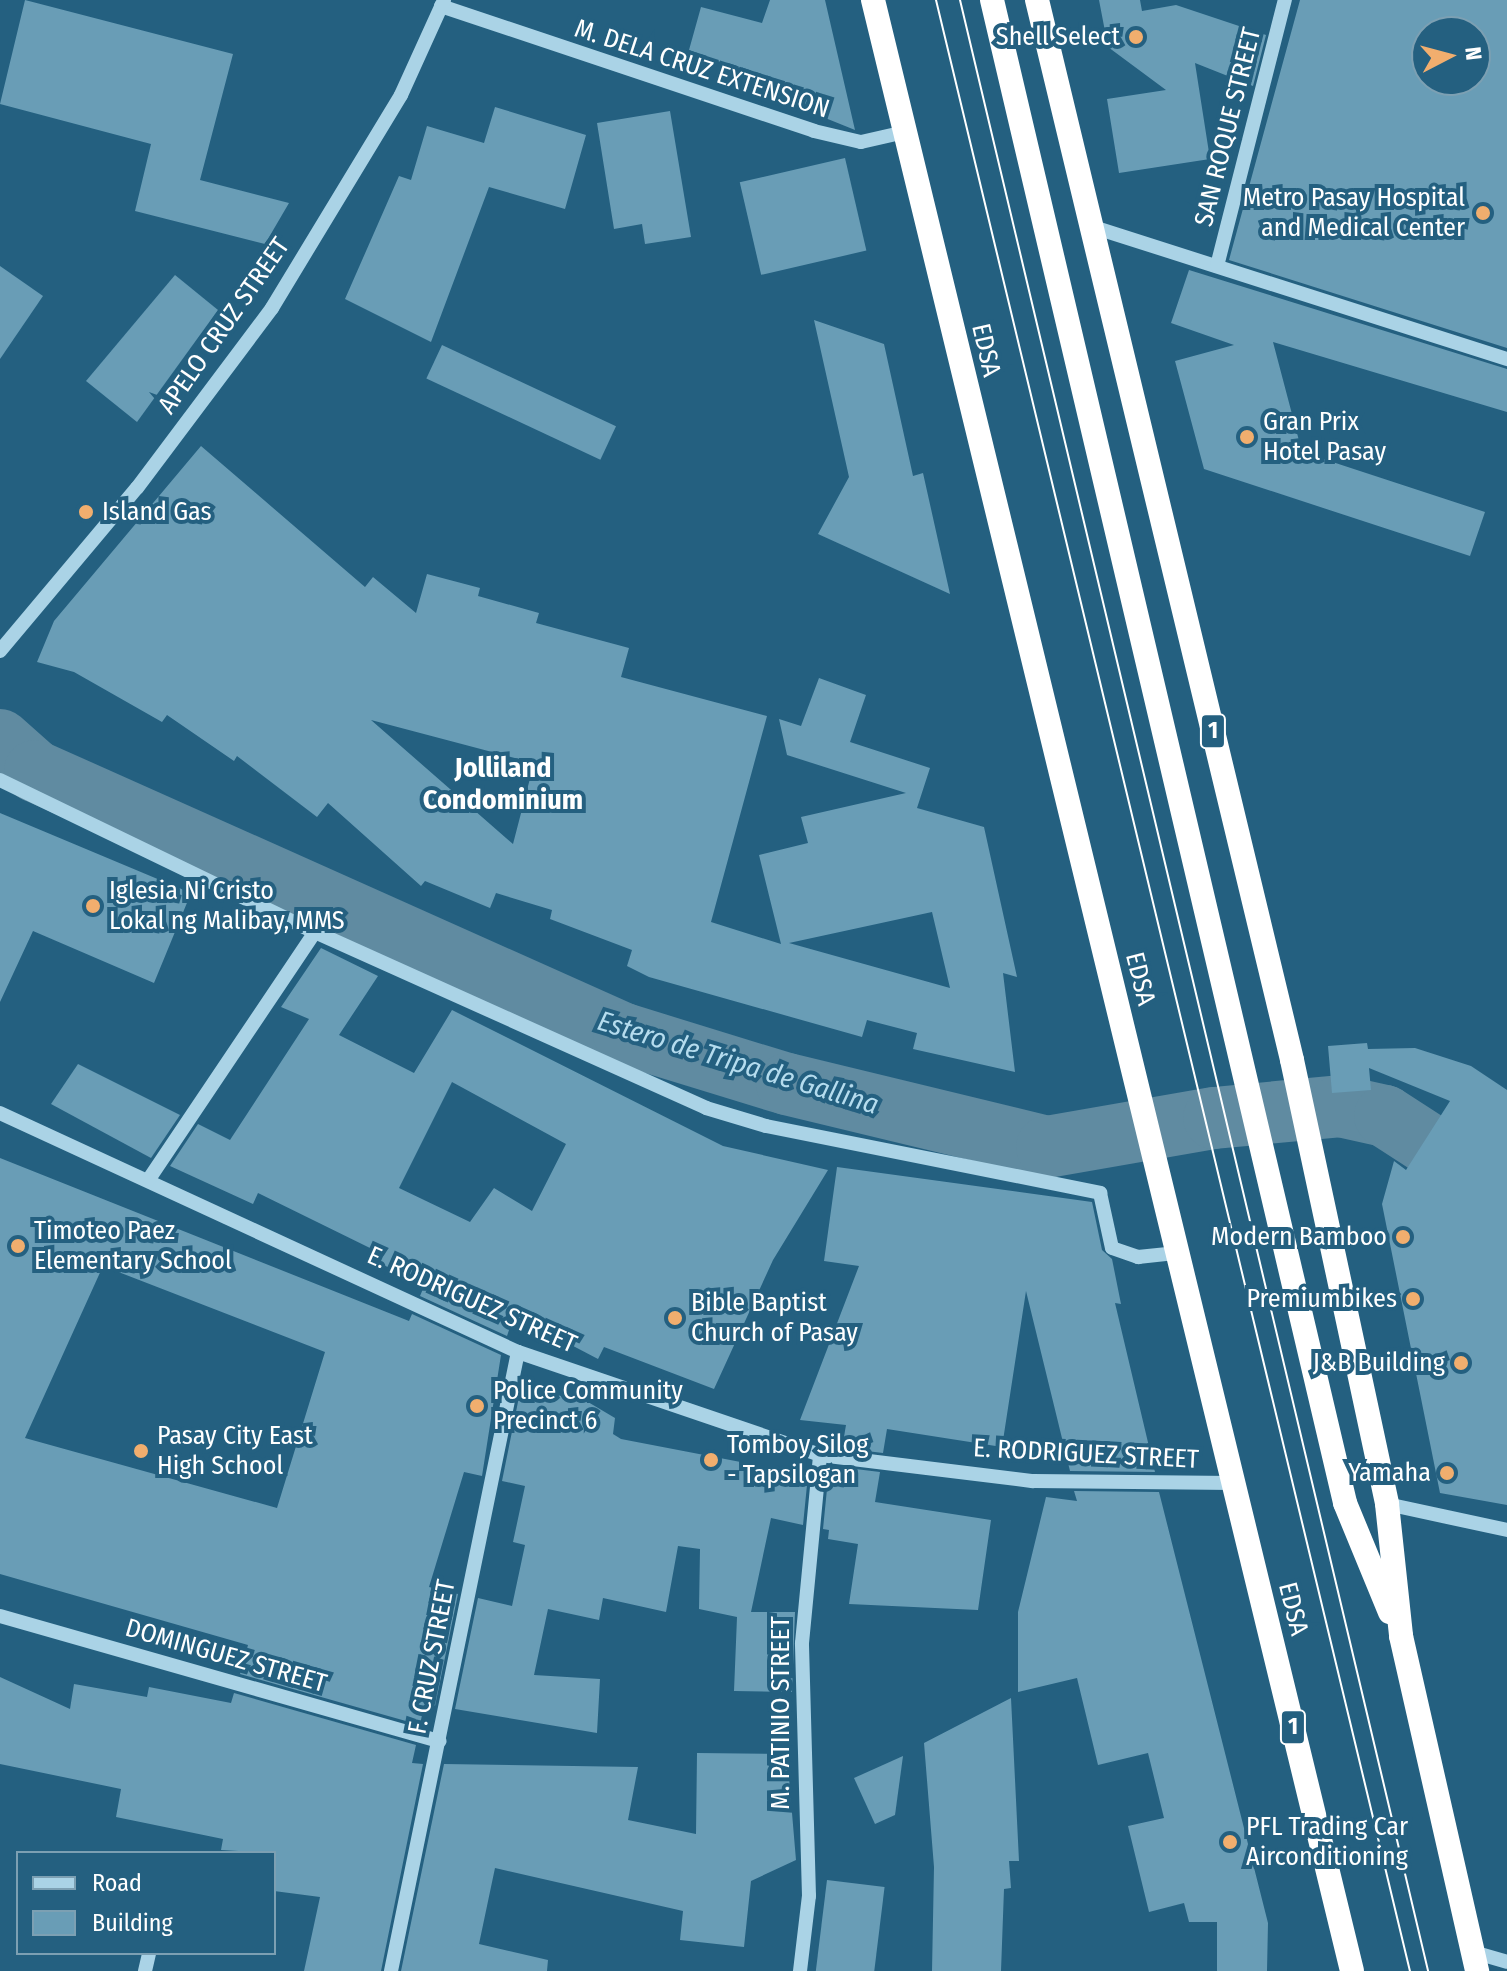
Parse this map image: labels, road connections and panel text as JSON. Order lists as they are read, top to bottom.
{
  "streets": {
    "highway": ["EDSA", "1"],
    "street": [
      "M. DELA CRUZ EXTENSION",
      "SAN ROQUE STREET",
      "APELO CRUZ STREET",
      "E. RODRIGUEZ STREET",
      "DOMINGUEZ STREET",
      "F. CRUZ STREET",
      "M. PATINIO STREET"
    ]
  },
  "crossings": [
    ["M. DELA CRUZ EXTENSION", "APELO CRUZ STREET"],
    ["M. DELA CRUZ EXTENSION", "EDSA"],
    ["EDSA", "E. RODRIGUEZ STREET"],
    ["E. RODRIGUEZ STREET", "F. CRUZ STREET"],
    ["E. RODRIGUEZ STREET", "M. PATINIO STREET"],
    ["DOMINGUEZ STREET", "F. CRUZ STREET"]
  ],
  "districts": ["Jolliland Condominium"],
  "water": ["Estero de Tripa de Gallina"],
  "places": [
    "Shell Select",
    "Metro Pasay Hospital and Medical Center",
    "Gran Prix Hotel Pasay",
    "Island Gas",
    "Iglesia Ni Cristo Lokal ng Malibay, MMS",
    "Modern Bamboo",
    "Timoteo Paez Elementary School",
    "Premiumbikes",
    "Bible Baptist Church of Pasay",
    "J&B Building",
    "Police Community Precinct 6",
    "Pasay City East High School",
    "Tomboy Silog - Tapsilogan",
    "Yamaha",
    "PFL Trading Car Airconditioning"
  ],
  "legend": ["Road", "Building"],
  "north": "right"
}
